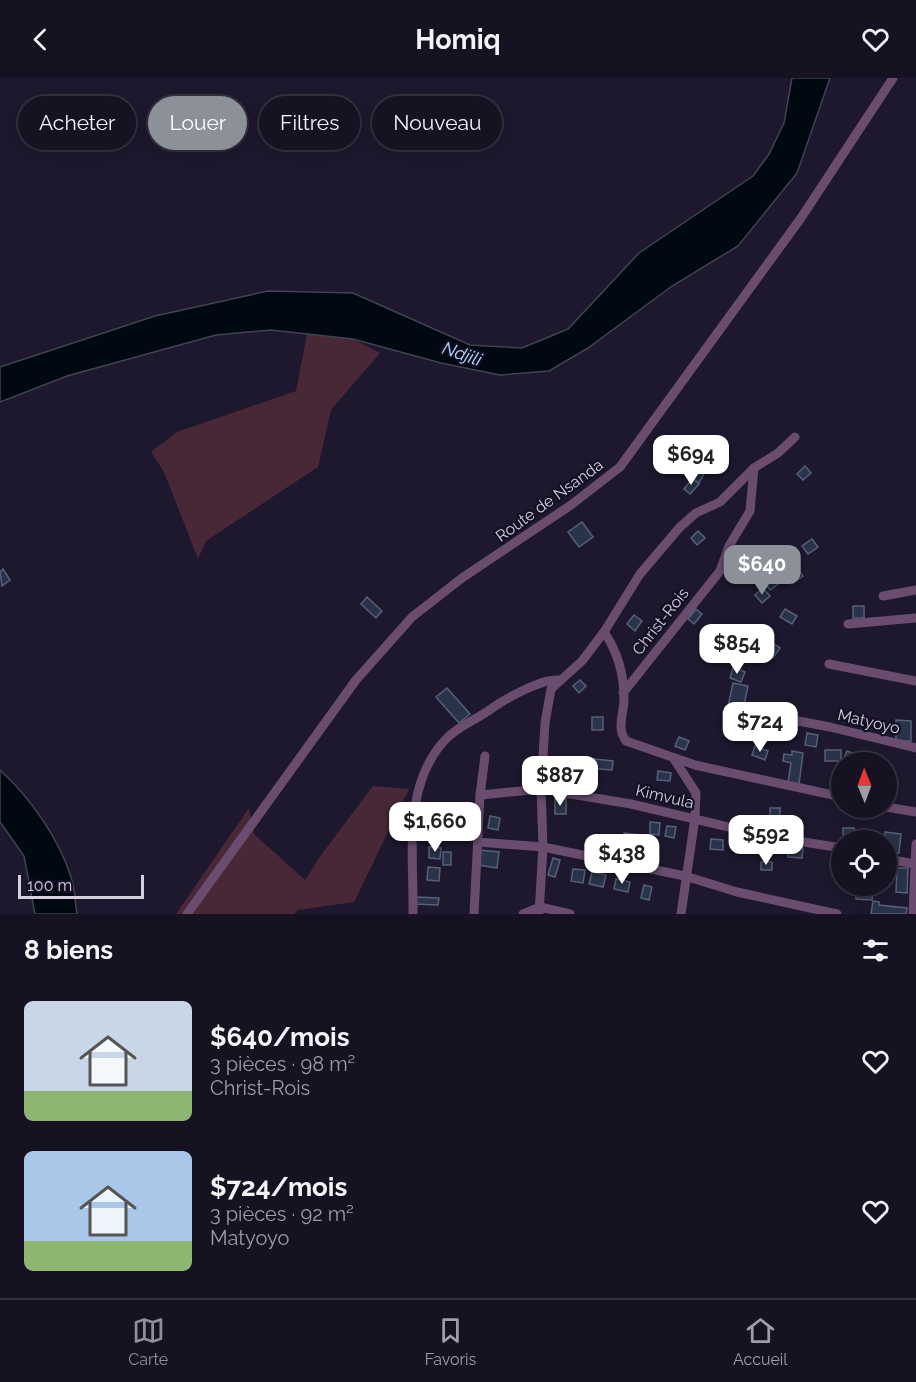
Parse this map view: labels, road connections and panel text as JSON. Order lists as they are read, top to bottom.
{
  "streets": {
    "street": [
      "Route de Nsanda",
      "Christ-Rois",
      "Matyoyo",
      "Kimvula"
    ]
  },
  "water": ["Ndjili"],
  "scale_bar": "100 m",
  "north": "top",
  "page": {
    "header": "Homiq",
    "chip": [
      "Acheter",
      "Louer",
      "Filtres",
      "Nouveau"
    ],
    "price": [
      "$694",
      "$640",
      "$854",
      "$724",
      "$887",
      "$1,660",
      "$592",
      "$438"
    ],
    "scale": "100 m",
    "heading": "8 biens",
    "list": [
      {
        "name": "$640/mois",
        "note": "3 pièces · 98 m² · Christ-Rois"
      },
      {
        "name": "$724/mois",
        "note": "3 pièces · 92 m² · Matyoyo"
      }
    ],
    "tabs": ["Carte", "Favoris", "Accueil"]
  }
}
